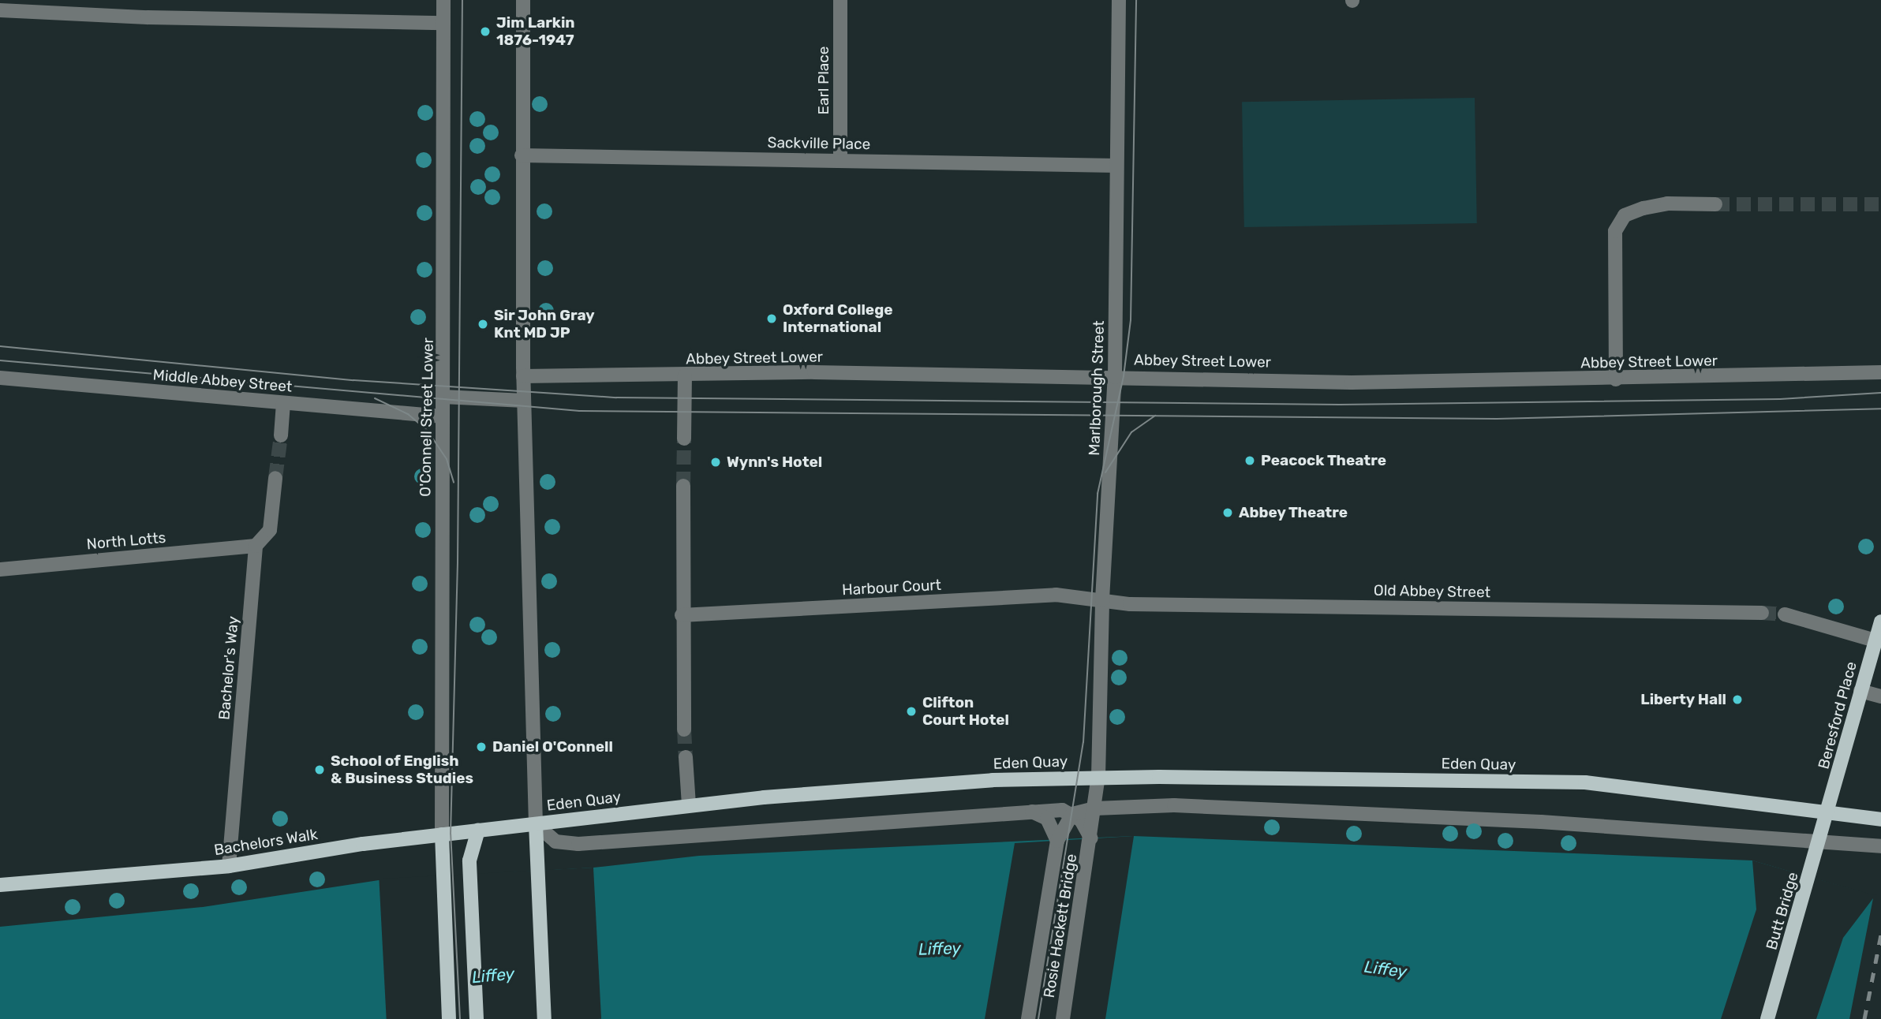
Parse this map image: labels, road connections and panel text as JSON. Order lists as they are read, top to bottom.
{
  "streets": {
    "main road": [
      "Beresford Place",
      "Eden Quay",
      "Bachelors Walk",
      "Butt Bridge"
    ],
    "street": [
      "Earl Place",
      "Sackville Place",
      "Abbey Street Lower",
      "Middle Abbey Street",
      "Marlborough Street",
      "O'Connell Street Lower",
      "North Lotts",
      "Harbour Court",
      "Old Abbey Street",
      "Bachelor's Way",
      "Rosie Hackett Bridge"
    ]
  },
  "crossings": [
    ["Earl Place", "Sackville Place"],
    ["Sackville Place", "Marlborough Street"],
    ["Abbey Street Lower", "Marlborough Street"],
    ["Middle Abbey Street", "O'Connell Street Lower"],
    ["Marlborough Street", "Harbour Court"],
    ["Marlborough Street", "Old Abbey Street"],
    ["Marlborough Street", "Eden Quay"],
    ["Marlborough Street", "Rosie Hackett Bridge"],
    ["O'Connell Street Lower", "Bachelors Walk"],
    ["North Lotts", "Bachelor's Way"],
    ["Harbour Court", "Old Abbey Street"],
    ["Bachelor's Way", "Bachelors Walk"],
    ["Beresford Place", "Eden Quay"],
    ["Beresford Place", "Butt Bridge"],
    ["Eden Quay", "Bachelors Walk"],
    ["Eden Quay", "Butt Bridge"],
    ["Eden Quay", "Rosie Hackett Bridge"]
  ],
  "water": ["Liffey"],
  "places": [
    "Jim Larkin 1876-1947",
    "Oxford College International",
    "Sir John Gray Knt MD JP",
    "Peacock Theatre",
    "Wynn's Hotel",
    "Abbey Theatre",
    "Liberty Hall",
    "Clifton Court Hotel",
    "Daniel O'Connell",
    "School of English & Business Studies"
  ]
}
